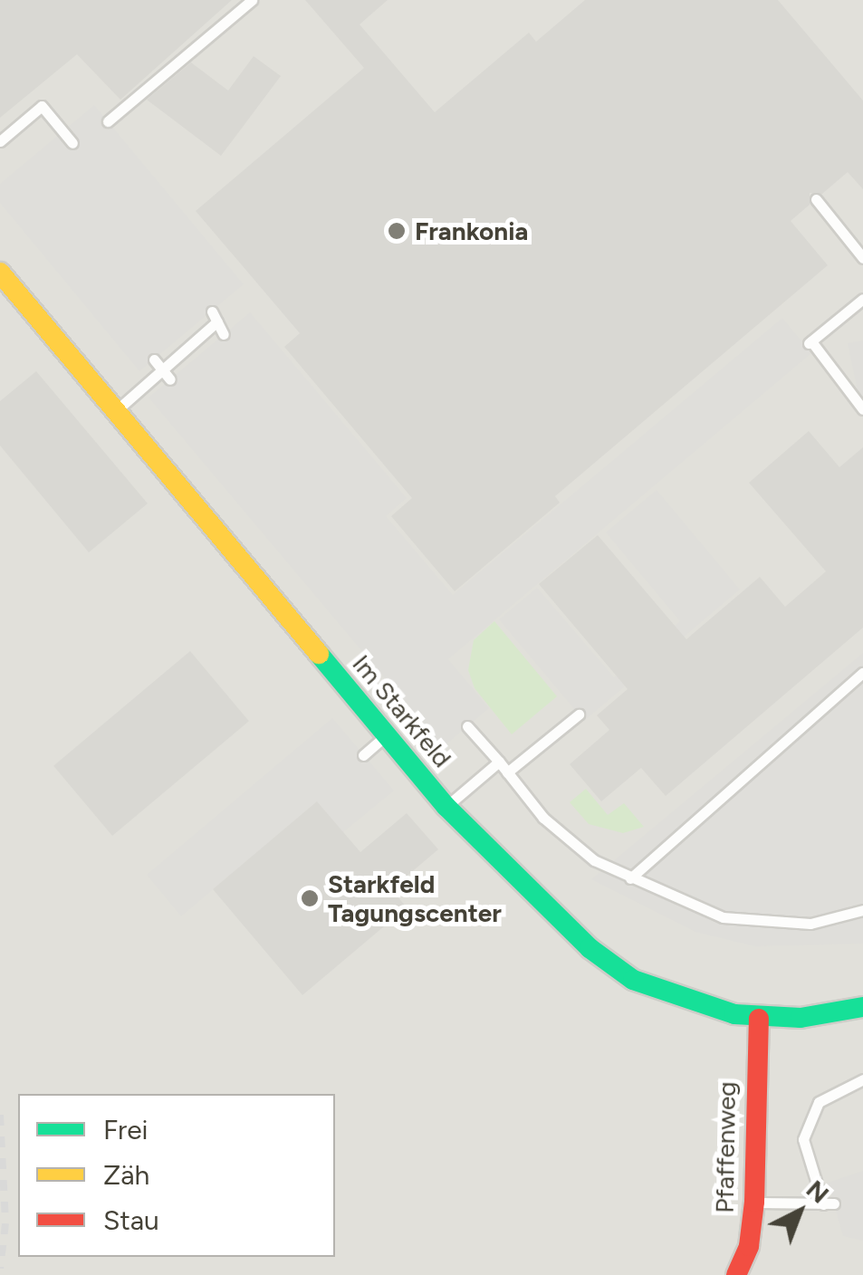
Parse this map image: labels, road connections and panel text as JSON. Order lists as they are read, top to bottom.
{
  "streets": {
    "main road": ["Im Starkfeld", "Pfaffenweg"]
  },
  "crossings": [
    ["Im Starkfeld", "Pfaffenweg"]
  ],
  "places": ["Frankonia", "Starkfeld Tagungscenter"],
  "legend": ["Frei", "Zäh", "Stau"],
  "north": "top right"
}
